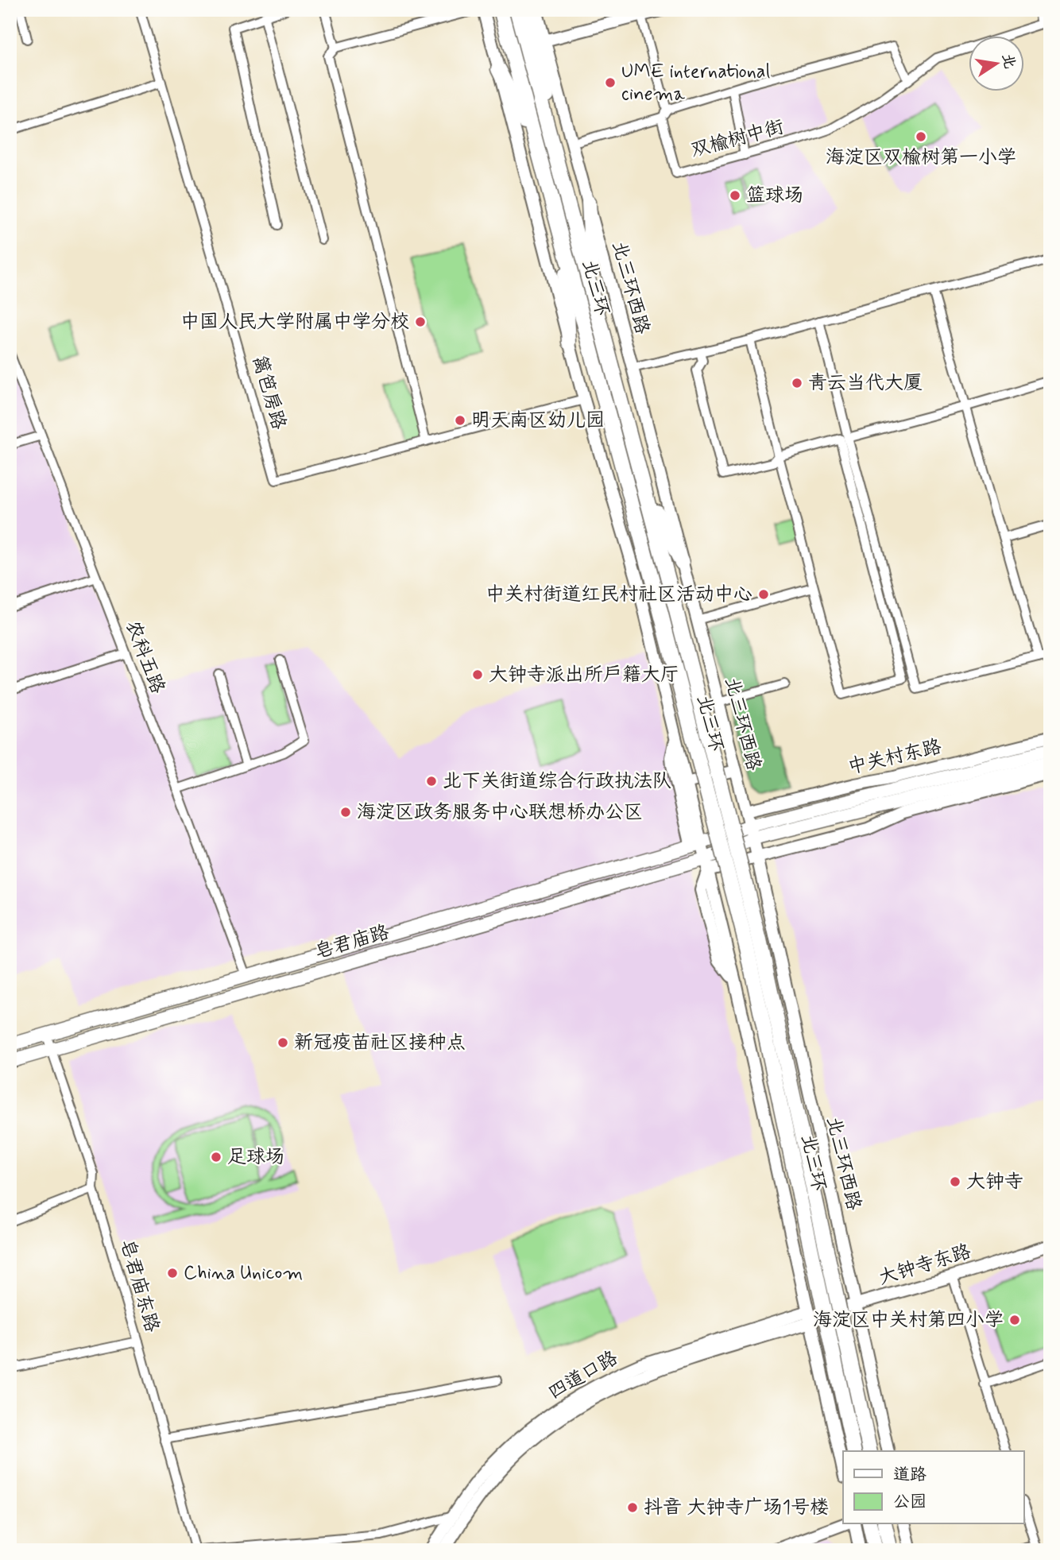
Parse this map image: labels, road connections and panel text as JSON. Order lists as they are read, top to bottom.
{
  "streets": {
    "highway": ["北三环"],
    "main road": ["中关村东路", "皂君庙路"],
    "street": [
      "双榆树中街",
      "北三环西路",
      "篱笆房路",
      "农科五路",
      "大钟寺东路",
      "皂君庙东路",
      "四道口路"
    ]
  },
  "crossings": [
    ["北三环西路", "中关村东路"],
    ["北三环西路", "皂君庙路"],
    ["北三环西路", "大钟寺东路"],
    ["农科五路", "皂君庙路"],
    ["中关村东路", "皂君庙路"],
    ["皂君庙路", "皂君庙东路"],
    ["大钟寺东路", "四道口路"]
  ],
  "places": [
    "UME international cinema",
    "海淀区双榆树第一小学",
    "篮球场",
    "中国人民大学附属中学分校",
    "青云当代大厦",
    "明天南区幼儿园",
    "中关村街道红民村社区活动中心",
    "大钟寺派出所户籍大厅",
    "北下关街道综合行政执法队",
    "海淀区政务服务中心联想桥办公区",
    "新冠疫苗社区接种点",
    "足球场",
    "大钟寺",
    "China Unicom",
    "海淀区中关村第四小学",
    "抖音 大钟寺广场1号楼"
  ],
  "legend": ["道路", "公园"],
  "north": "right"
}
